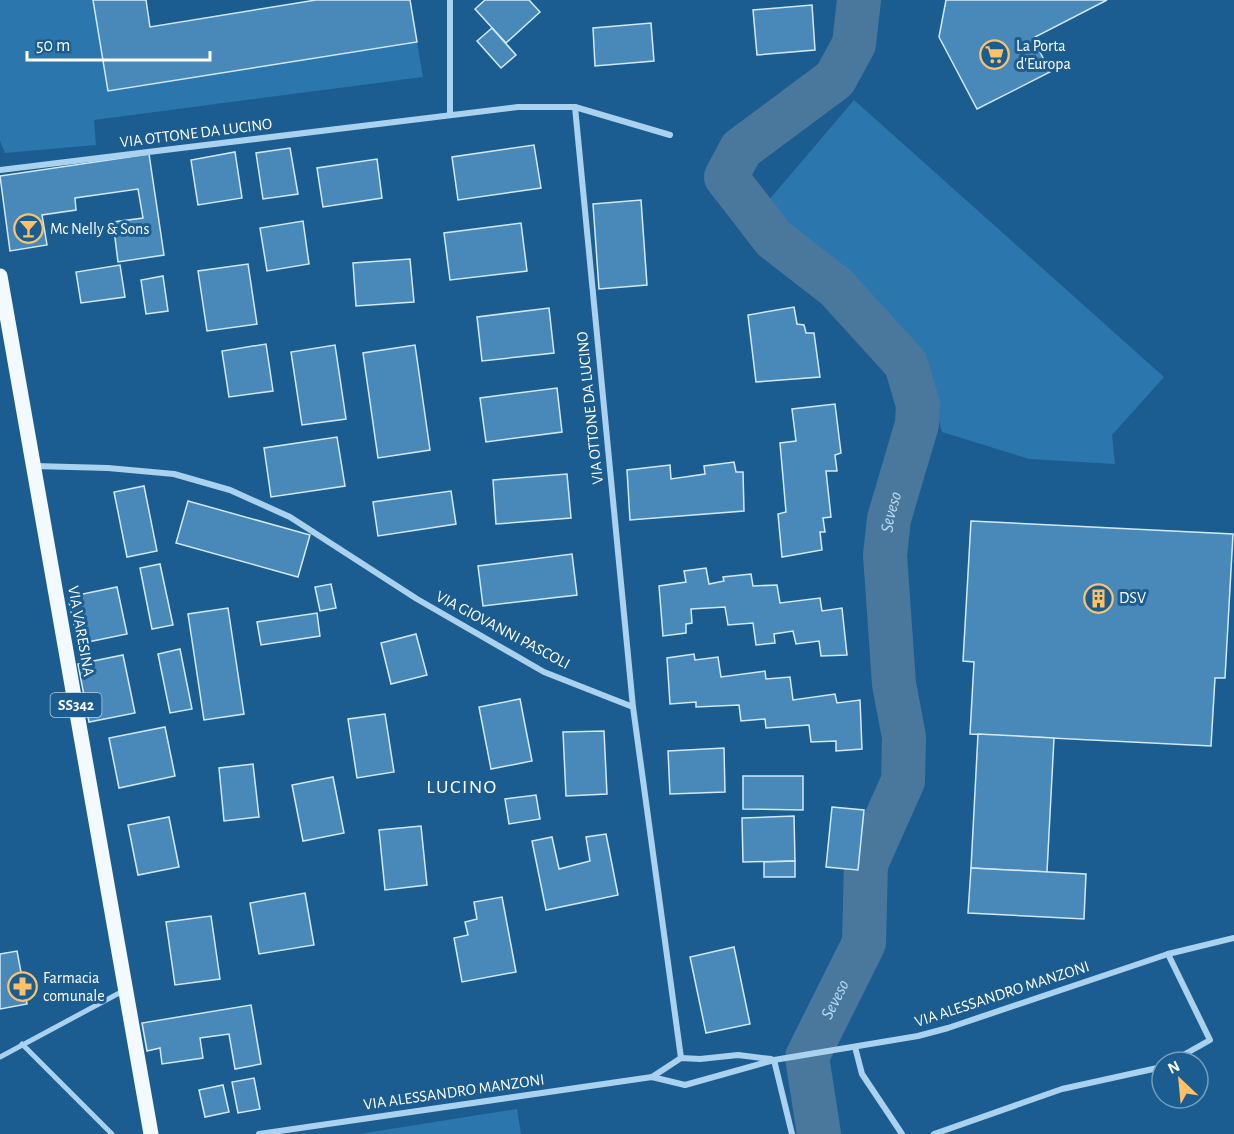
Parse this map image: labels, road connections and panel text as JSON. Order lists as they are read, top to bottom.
{
  "streets": {
    "main road": ["VIA VARESINA", "SS342"],
    "street": ["VIA OTTONE DA LUCINO", "VIA GIOVANNI PASCOLI", "VIA ALESSANDRO MANZONI"]
  },
  "crossings": [
    ["VIA OTTONE DA LUCINO", "VIA GIOVANNI PASCOLI"],
    ["VIA GIOVANNI PASCOLI", "VIA VARESINA"]
  ],
  "districts": ["LUCINO"],
  "water": ["Seveso"],
  "places": {
    "supermarket": ["La Porta d'Europa"],
    "bar": ["Mc Nelly & Sons"],
    "building": ["DSV"],
    "pharmacy": ["Farmacia comunale"]
  },
  "scale_bar": "50 m",
  "north": "top left"
}
